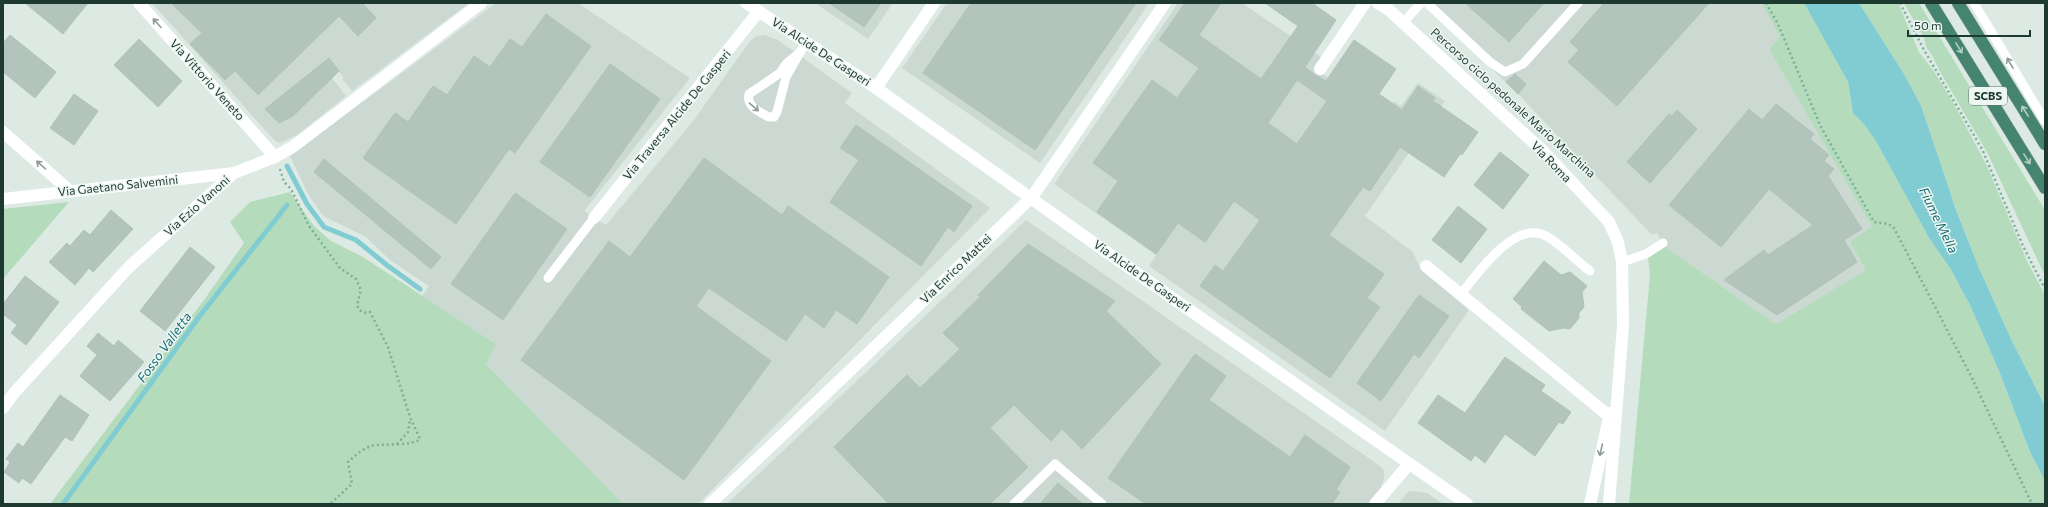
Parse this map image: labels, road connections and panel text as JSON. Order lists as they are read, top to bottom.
{
  "streets": {
    "highway": ["SCBS"],
    "street": [
      "Via Alcide De Gasperi",
      "Via Vittorio Veneto",
      "Via Traversa Alcide De Gasperi",
      "Via Roma",
      "Via Gaetano Salvemini",
      "Via Ezio Vanoni",
      "Via Enrico Mattei"
    ]
  },
  "crossings": [
    ["Via Alcide De Gasperi", "Via Traversa Alcide De Gasperi"],
    ["Via Alcide De Gasperi", "Via Enrico Mattei"],
    ["Via Vittorio Veneto", "Via Ezio Vanoni"],
    ["Via Gaetano Salvemini", "Via Ezio Vanoni"]
  ],
  "one_way": ["Via Vittorio Veneto"],
  "water": ["Fiume Mella", "Fosso Valletta"],
  "scale_bar": "50 m"
}
